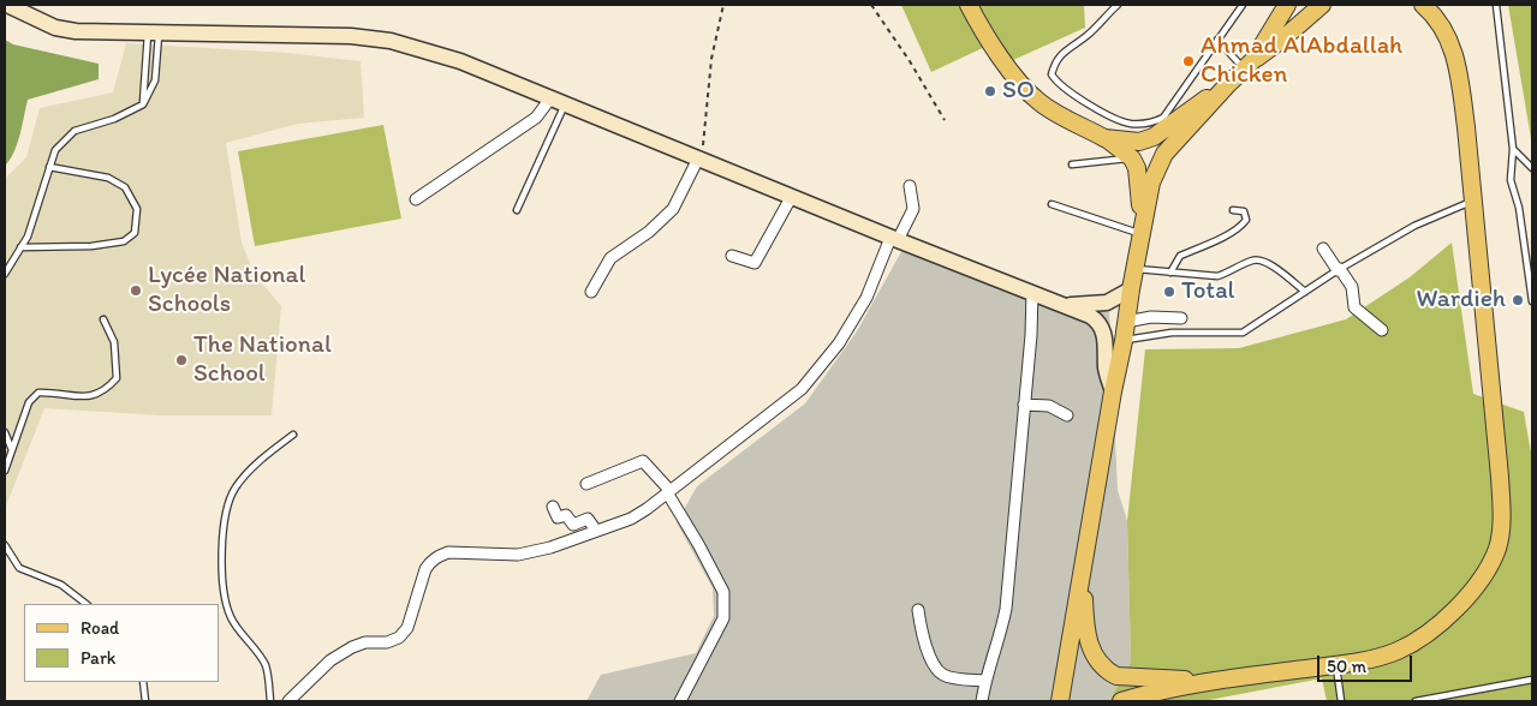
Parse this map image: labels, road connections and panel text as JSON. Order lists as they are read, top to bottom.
{
  "places": [
    "Ahmad AlAbdallah Chicken",
    "SO",
    "Lycée National Schools",
    "Total",
    "Wardieh",
    "The National School"
  ],
  "legend": ["Road", "Park"],
  "scale_bar": "50 m"
}
